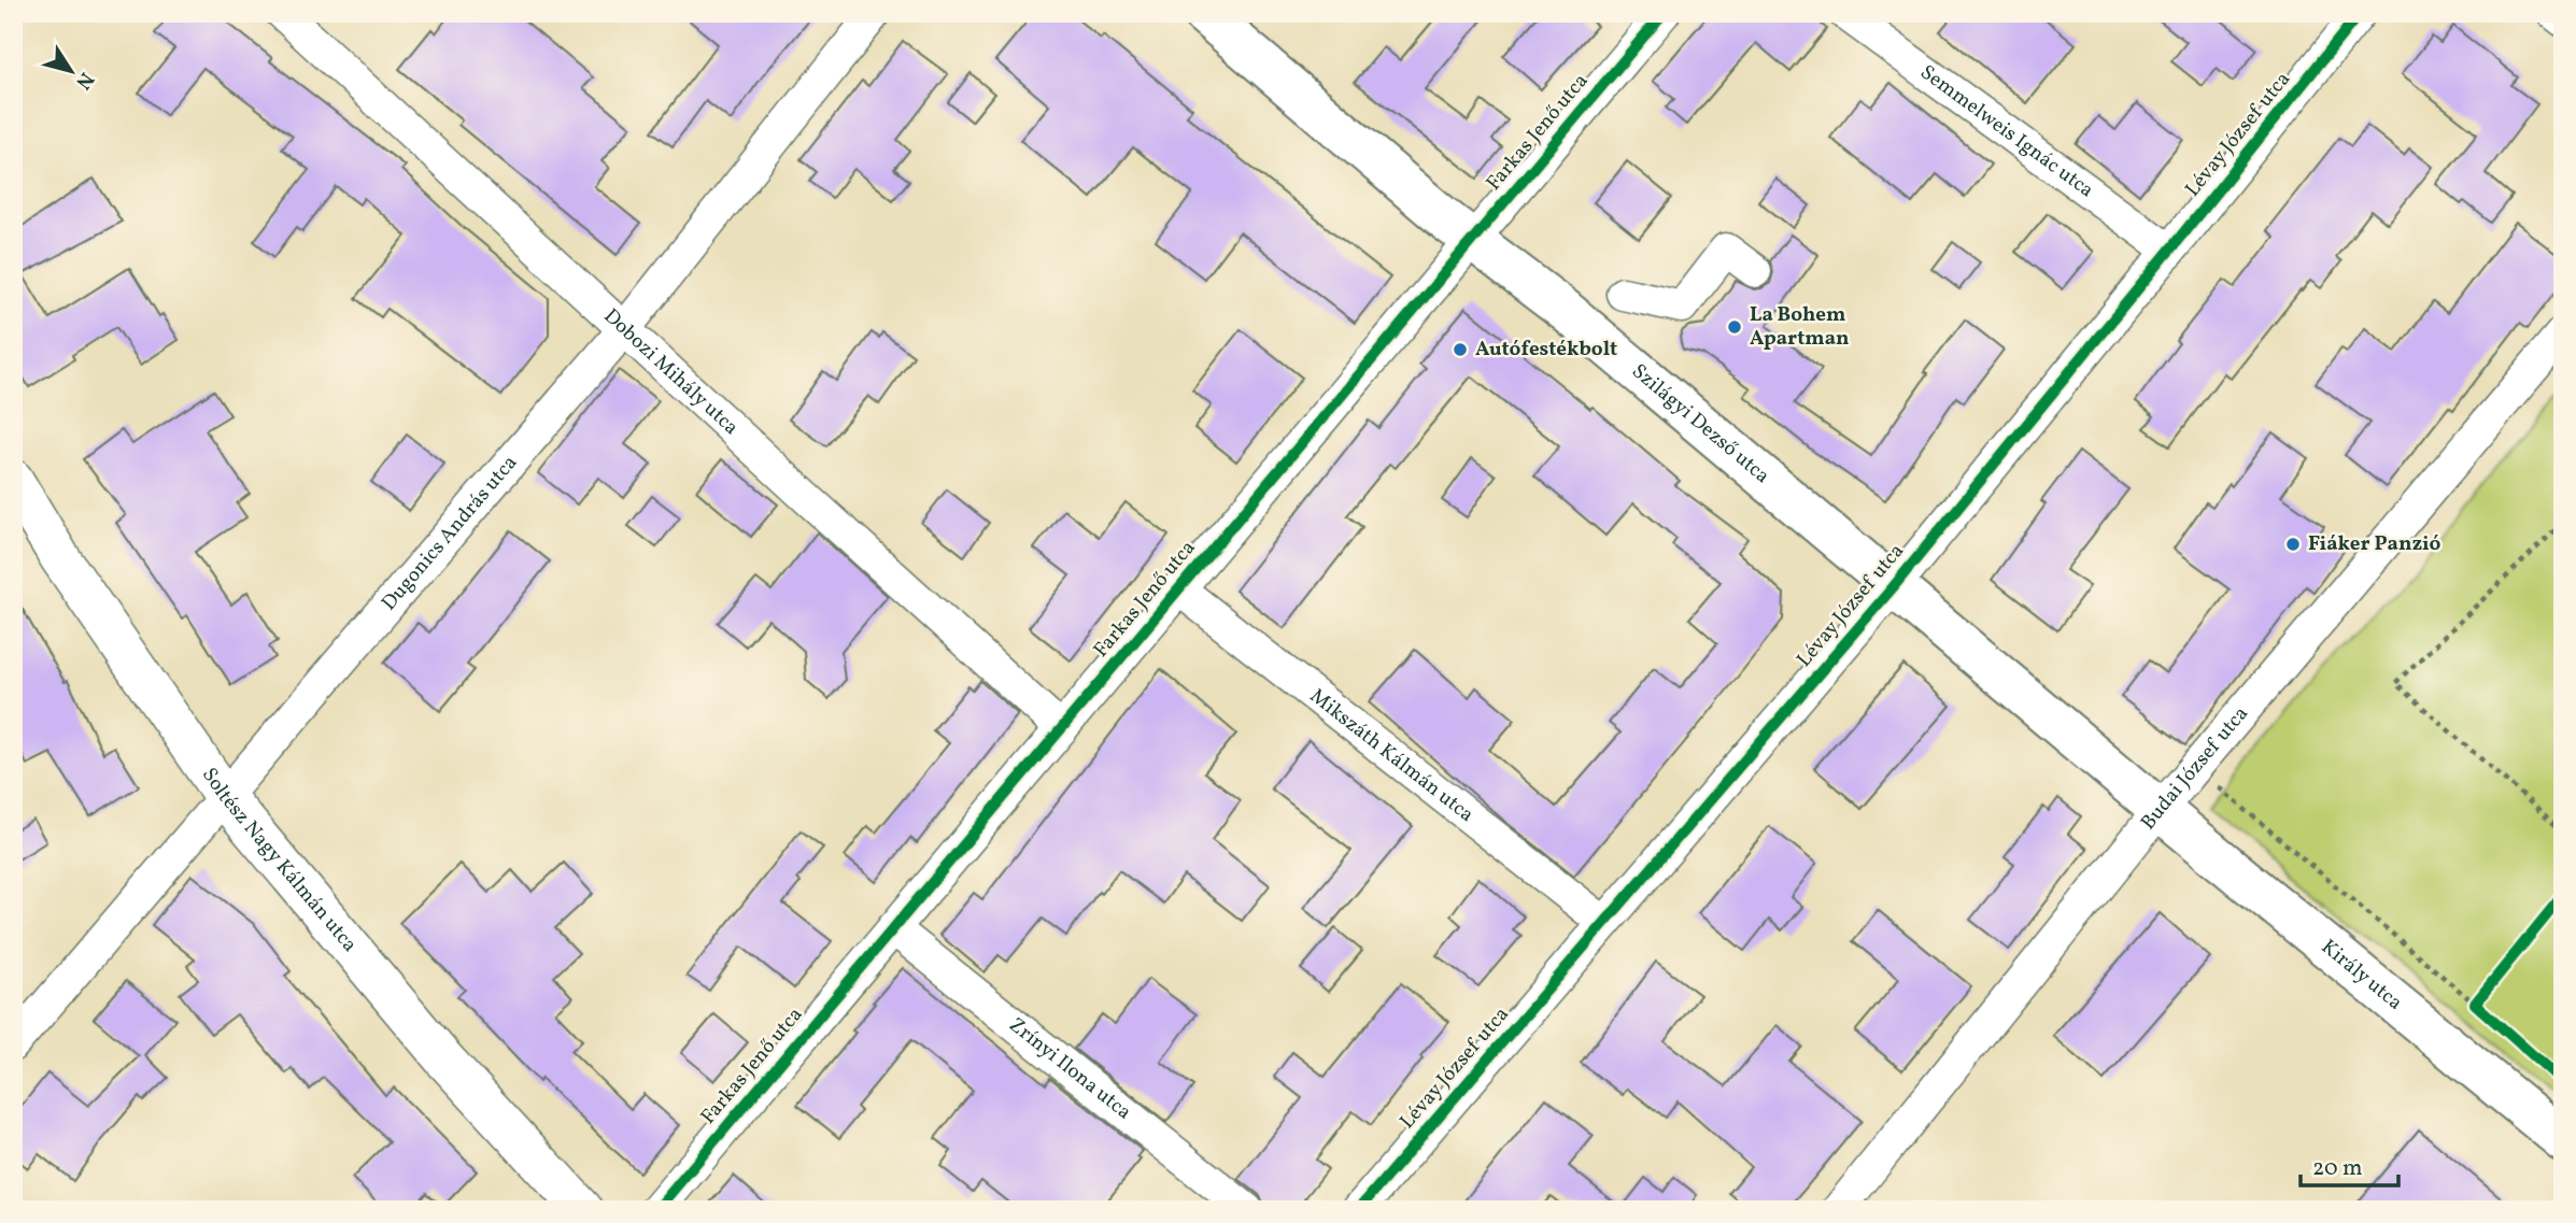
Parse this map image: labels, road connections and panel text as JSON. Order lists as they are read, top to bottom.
{
  "streets": {
    "main road": ["Szilágyi Dezső utca", "Király utca"],
    "street": [
      "Farkas Jenő utca",
      "Semmelweis Ignác utca",
      "Lévay József utca",
      "Dobozi Mihály utca",
      "Dugonics András utca",
      "Mikszáth Kálmán utca",
      "Budai József utca",
      "Soltész Nagy Kálmán utca",
      "Zrínyi Ilona utca"
    ]
  },
  "crossings": [
    ["Farkas Jenő utca", "Dobozi Mihály utca"],
    ["Farkas Jenő utca", "Szilágyi Dezső utca"],
    ["Farkas Jenő utca", "Mikszáth Kálmán utca"],
    ["Farkas Jenő utca", "Zrínyi Ilona utca"],
    ["Semmelweis Ignác utca", "Lévay József utca"],
    ["Lévay József utca", "Szilágyi Dezső utca"],
    ["Lévay József utca", "Mikszáth Kálmán utca"],
    ["Dobozi Mihály utca", "Dugonics András utca"],
    ["Szilágyi Dezső utca", "Budai József utca"],
    ["Szilágyi Dezső utca", "Király utca"],
    ["Dugonics András utca", "Soltész Nagy Kálmán utca"],
    ["Budai József utca", "Király utca"]
  ],
  "places": ["La Bohem Apartman", "Autófestékbolt", "Fiáker Panzió"],
  "scale_bar": "20 m",
  "north": "bottom right"
}
